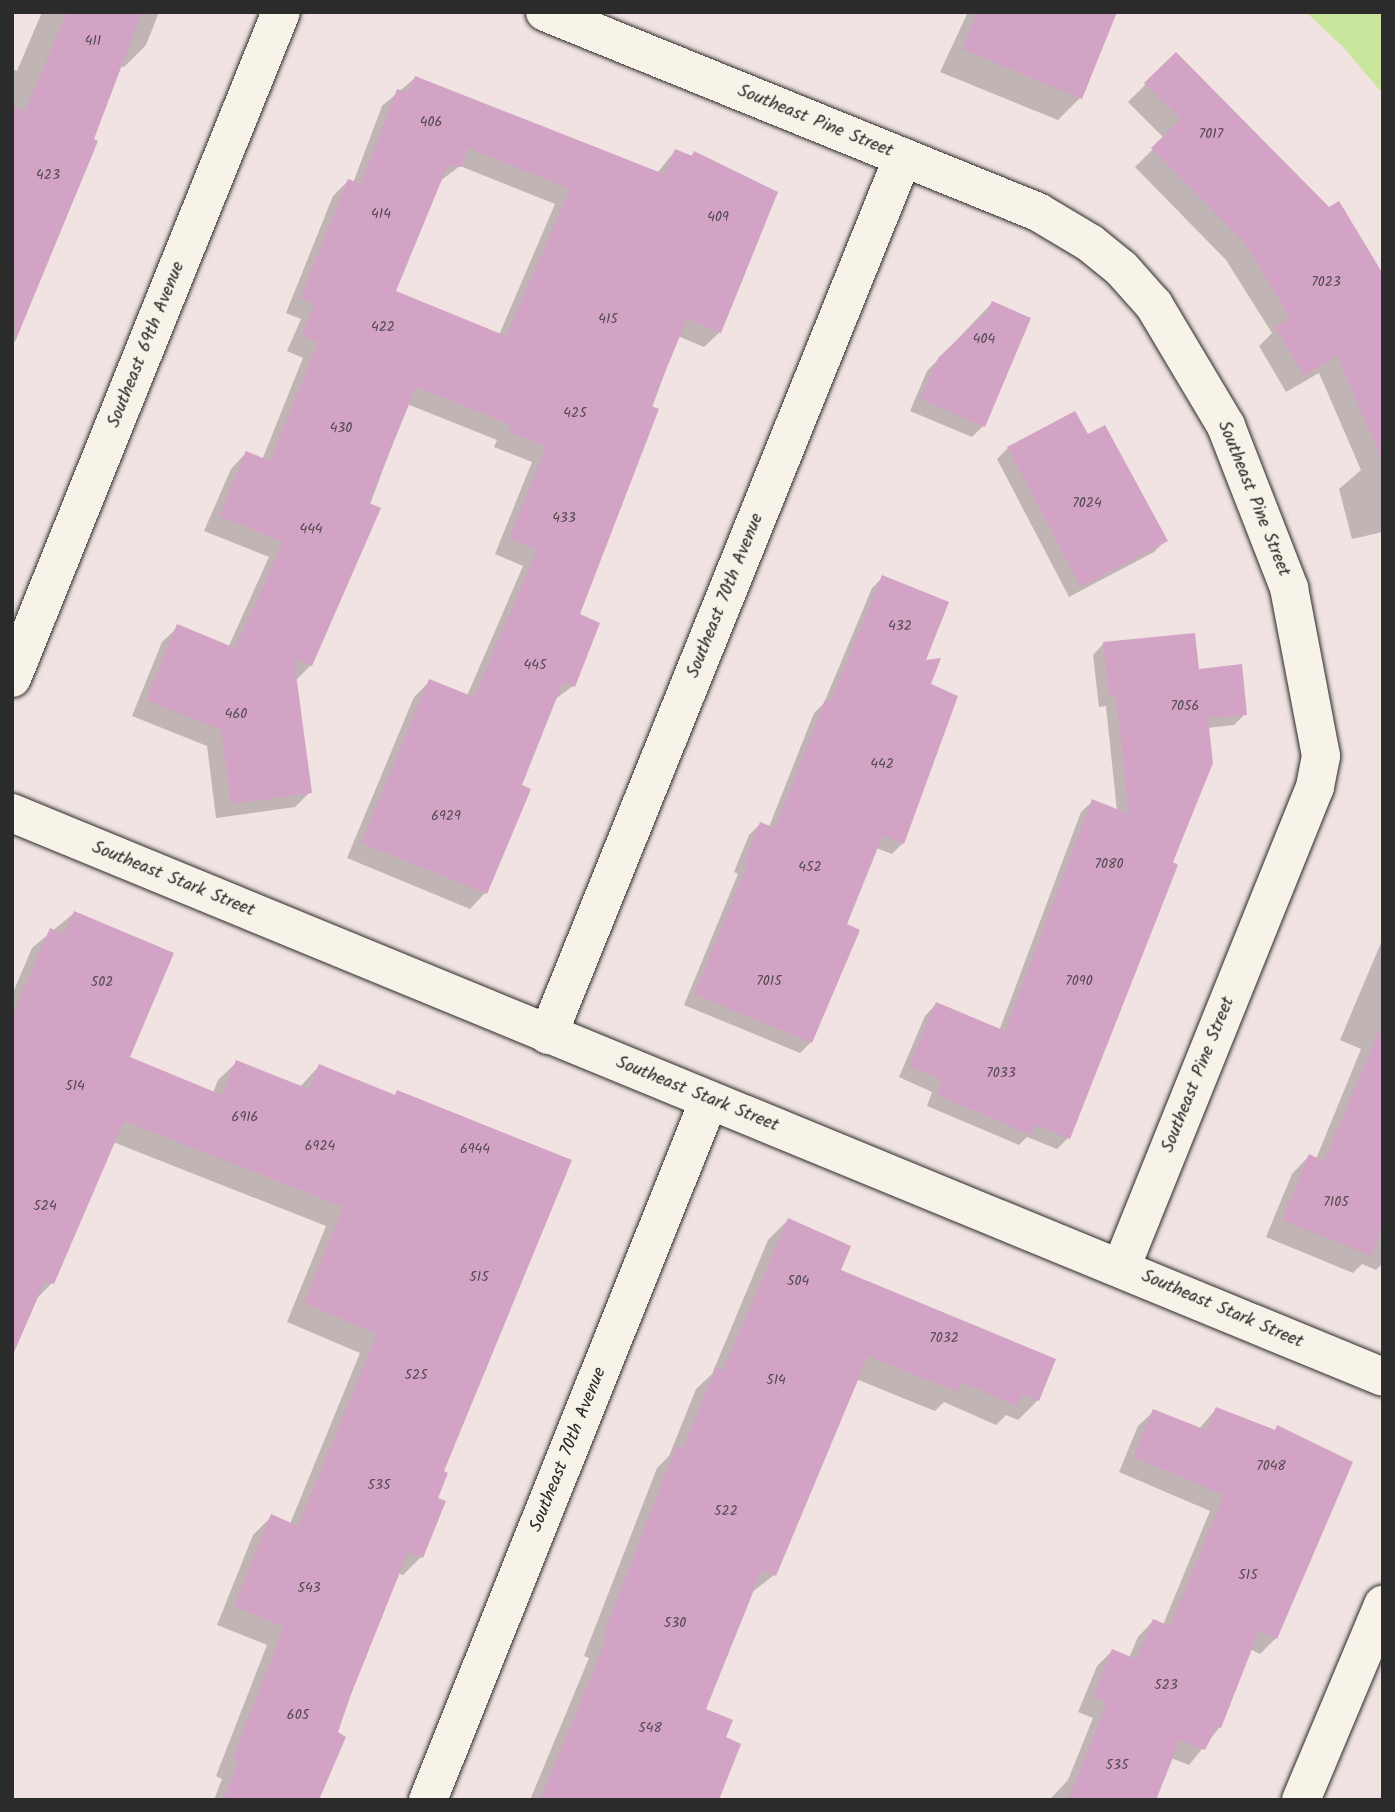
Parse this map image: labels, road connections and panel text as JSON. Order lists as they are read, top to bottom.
{
  "streets": {
    "street": [
      "Southeast Pine Street",
      "Southeast 69th Avenue",
      "Southeast 70th Avenue",
      "Southeast Stark Street"
    ]
  },
  "crossings": [
    ["Southeast Pine Street", "Southeast 70th Avenue"],
    ["Southeast Pine Street", "Southeast Stark Street"],
    ["Southeast 70th Avenue", "Southeast Stark Street"]
  ],
  "house_numbers": [
    "411",
    "406",
    "7017",
    "423",
    "414",
    "409",
    "7023",
    "415",
    "422",
    "404",
    "425",
    "430",
    "7024",
    "433",
    "444",
    "432",
    "445",
    "7056",
    "460",
    "442",
    "6929",
    "7080",
    "452",
    "7015",
    "7090",
    "502",
    "7033",
    "514",
    "6916",
    "6924",
    "6944",
    "7105",
    "524",
    "515",
    "504",
    "7032",
    "525",
    "514",
    "7048",
    "535",
    "522",
    "515",
    "543",
    "530",
    "523",
    "605",
    "548",
    "535"
  ]
}
